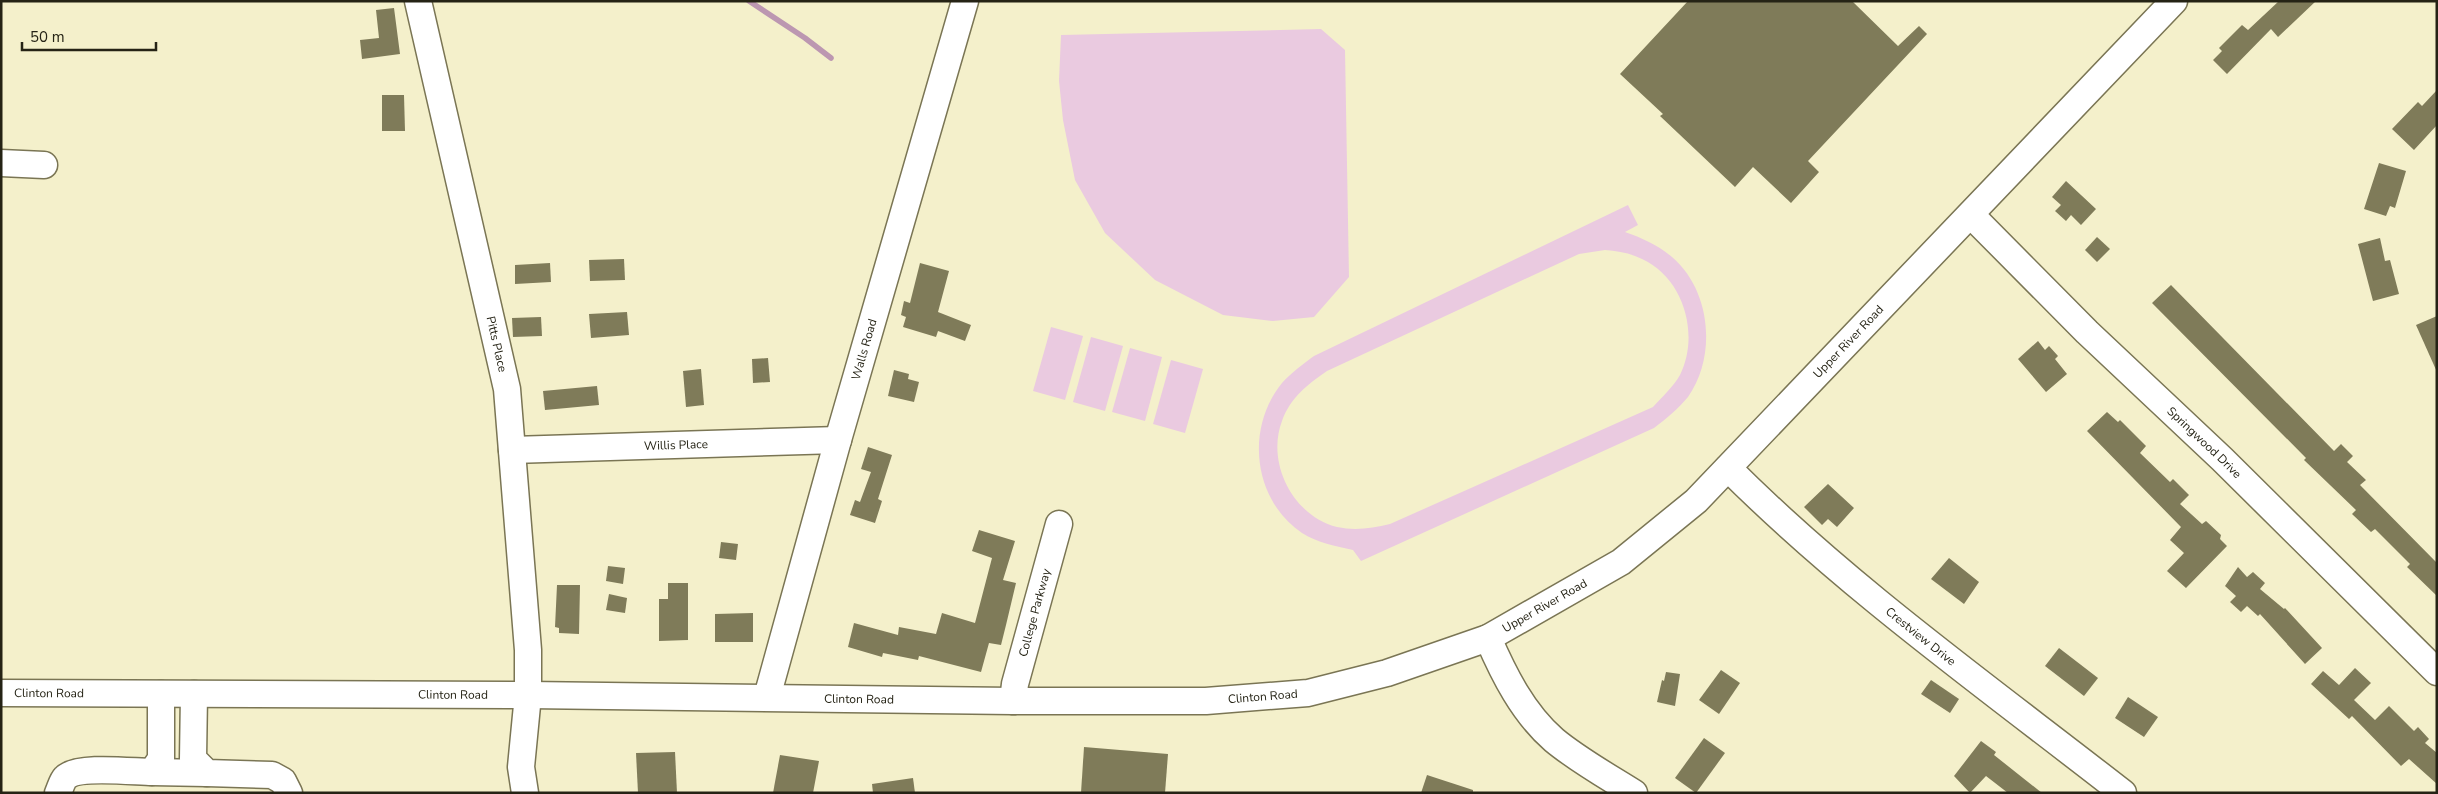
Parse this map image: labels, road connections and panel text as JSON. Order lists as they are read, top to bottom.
{
  "streets": {
    "street": [
      "Upper River Road",
      "Pitts Place",
      "Walls Road",
      "Springwood Drive",
      "Willis Place",
      "College Parkway",
      "Crestview Drive",
      "Clinton Road"
    ]
  },
  "crossings": [
    ["Upper River Road", "Springwood Drive"],
    ["Upper River Road", "Crestview Drive"],
    ["Upper River Road", "Clinton Road"],
    ["Pitts Place", "Willis Place"],
    ["Pitts Place", "Clinton Road"],
    ["Walls Road", "Willis Place"],
    ["Walls Road", "Clinton Road"],
    ["College Parkway", "Clinton Road"]
  ],
  "scale_bar": "50 m"
}
